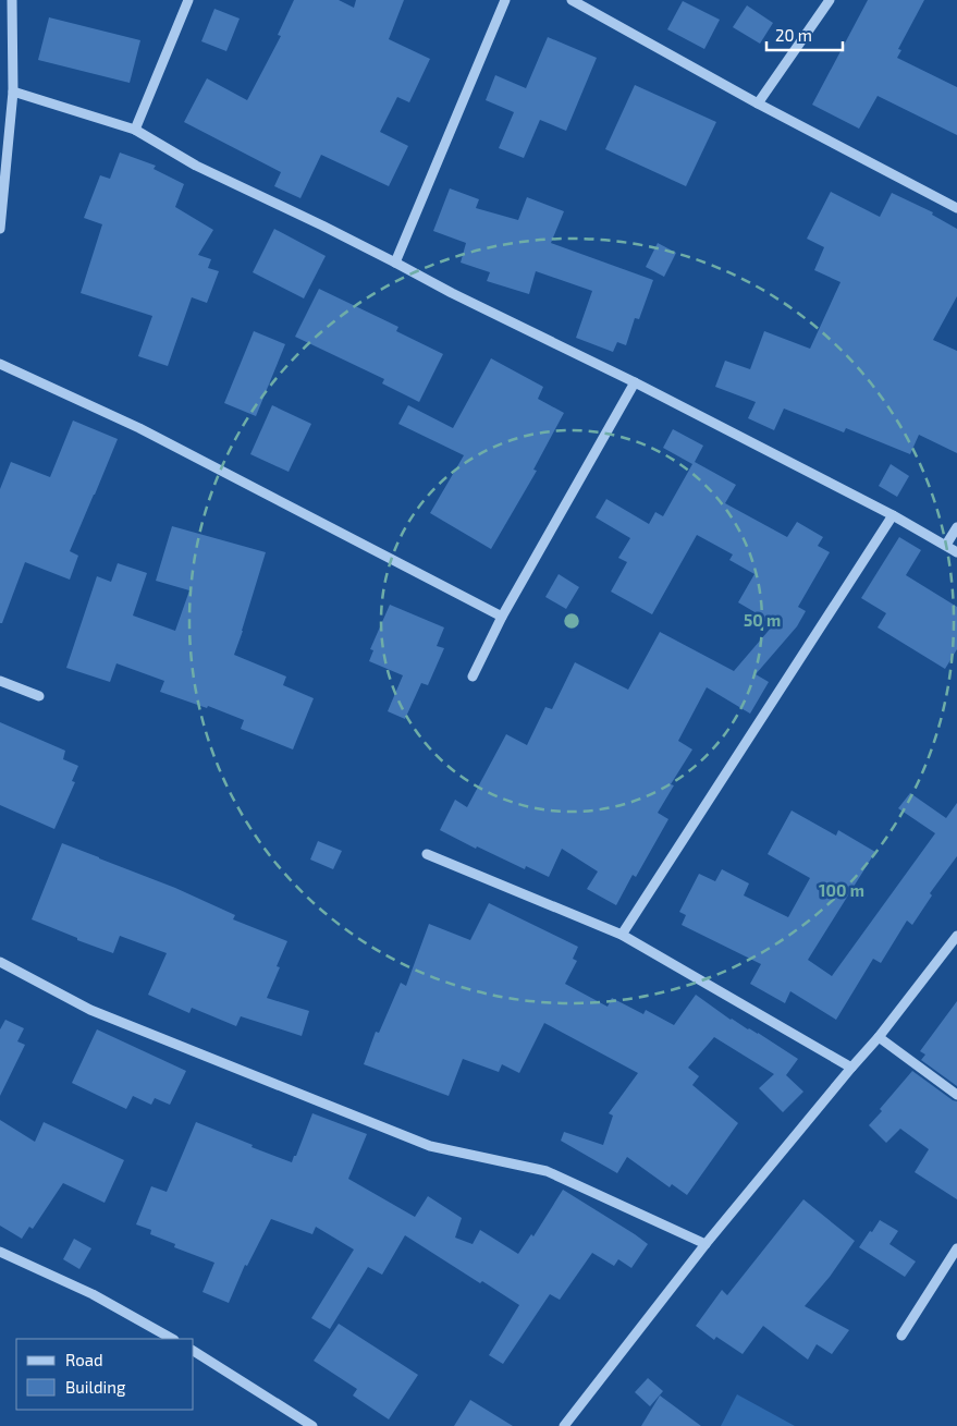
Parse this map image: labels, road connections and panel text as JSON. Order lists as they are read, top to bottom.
{
  "legend": ["Road", "Building"],
  "scale_bar": "20 m",
  "rings": ["50 m", "100 m"]
}
